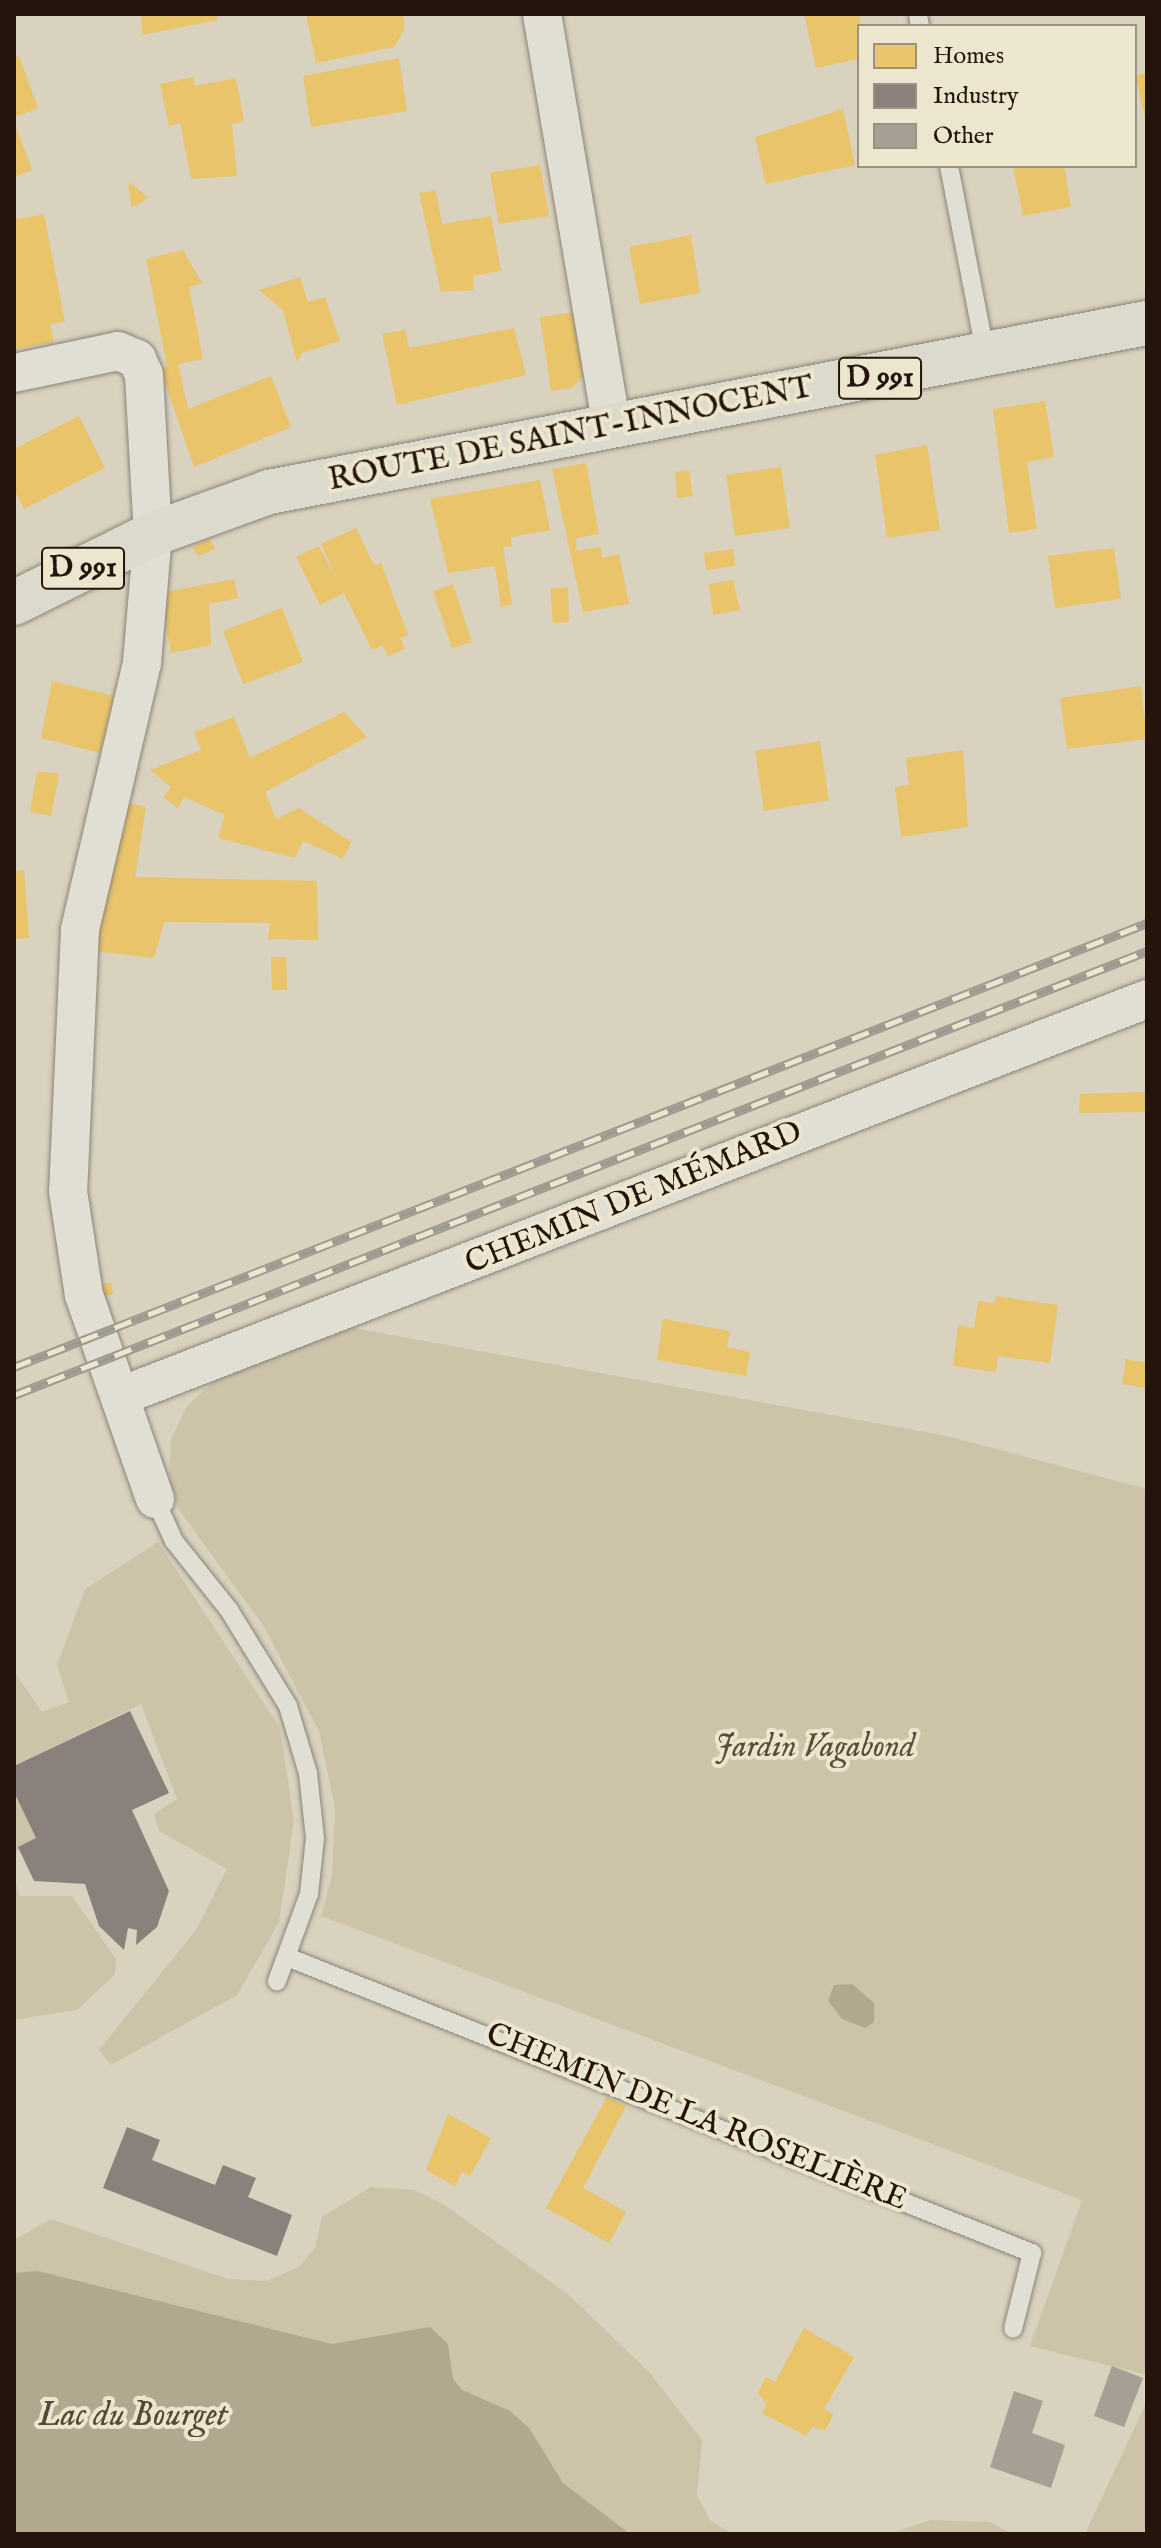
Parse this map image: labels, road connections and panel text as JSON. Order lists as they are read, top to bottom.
{
  "streets": {
    "main road": ["D 991", "ROUTE DE SAINT-INNOCENT"],
    "street": ["CHEMIN DE MÉMARD"],
    "lane": ["CHEMIN DE LA ROSELIÈRE"]
  },
  "water": ["Lac du Bourget"],
  "parks": ["Jardin Vagabond"],
  "legend": ["Homes", "Industry", "Other"]
}
